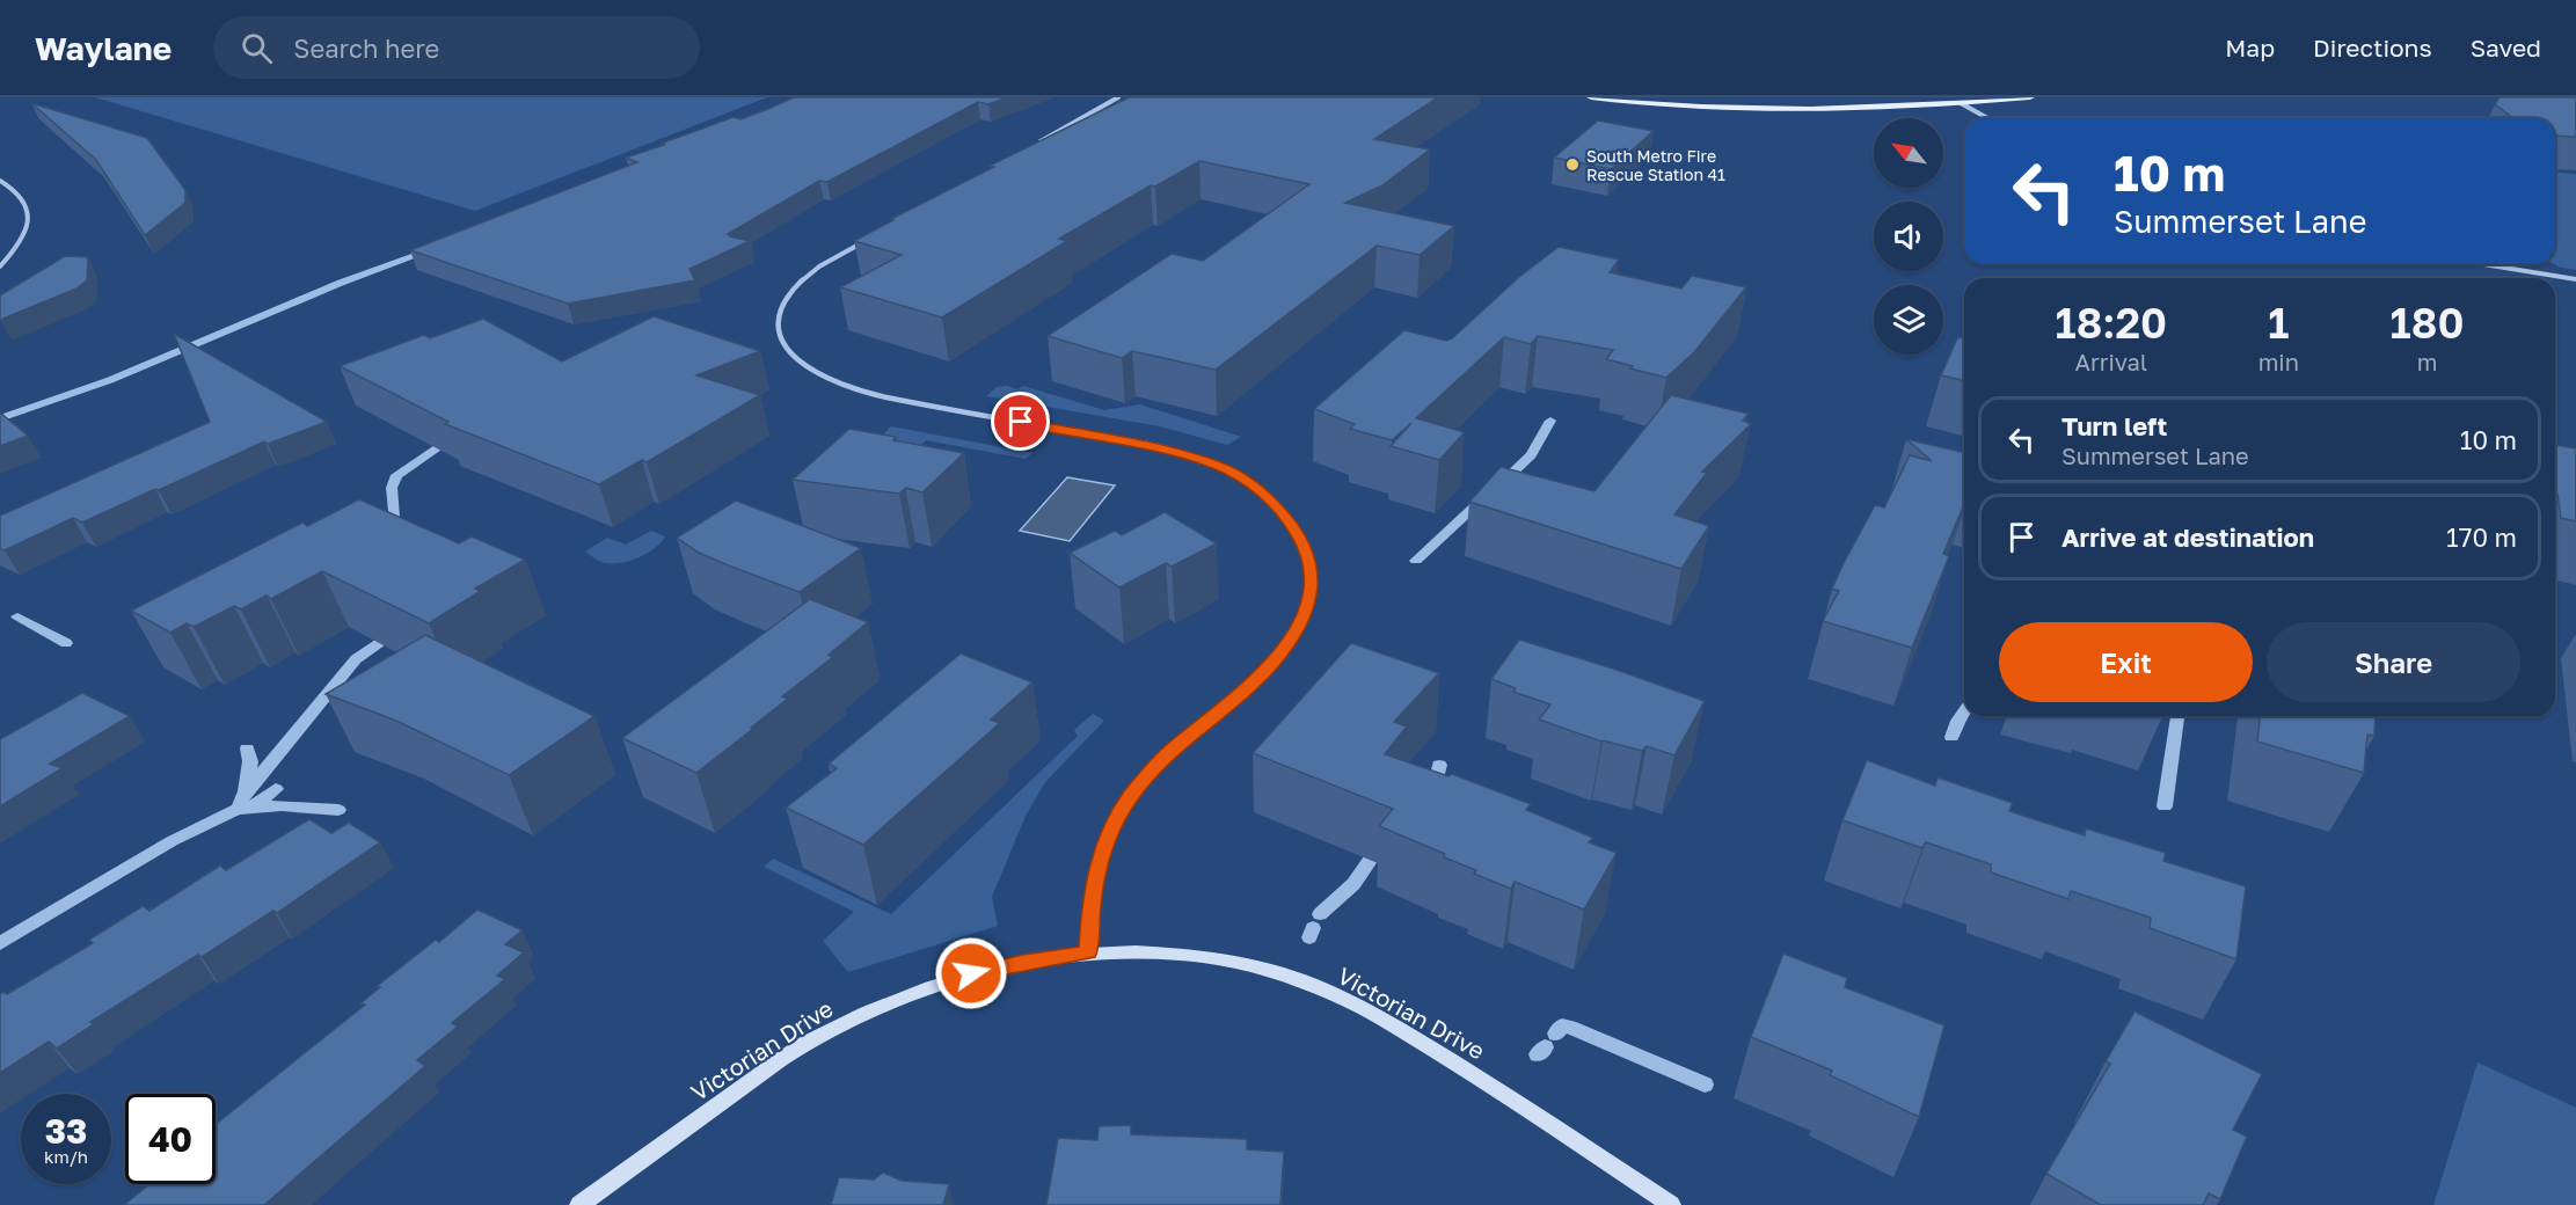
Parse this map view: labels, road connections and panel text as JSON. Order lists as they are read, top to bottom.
{
  "streets": {
    "street": ["Victorian Drive"]
  },
  "places": ["South Metro Fire Rescue Station 41"],
  "north": "top left",
  "page": {
    "header": "Waylane",
    "search": "Search here",
    "nav": ["Map", "Directions", "Saved"],
    "turn": ["10 m", "Summerset Lane"],
    "eta": [
      "18:20",
      "Arrival",
      "1",
      "min",
      "180",
      "m"
    ],
    "list": [
      {
        "name": "Turn left",
        "note": "Summerset Lane",
        "value": "10 m"
      },
      {
        "name": "Arrive at destination",
        "value": "170 m"
      }
    ],
    "buttons": ["Exit", "Share"],
    "speed": "33 km/h",
    "limit": "40"
  }
}
